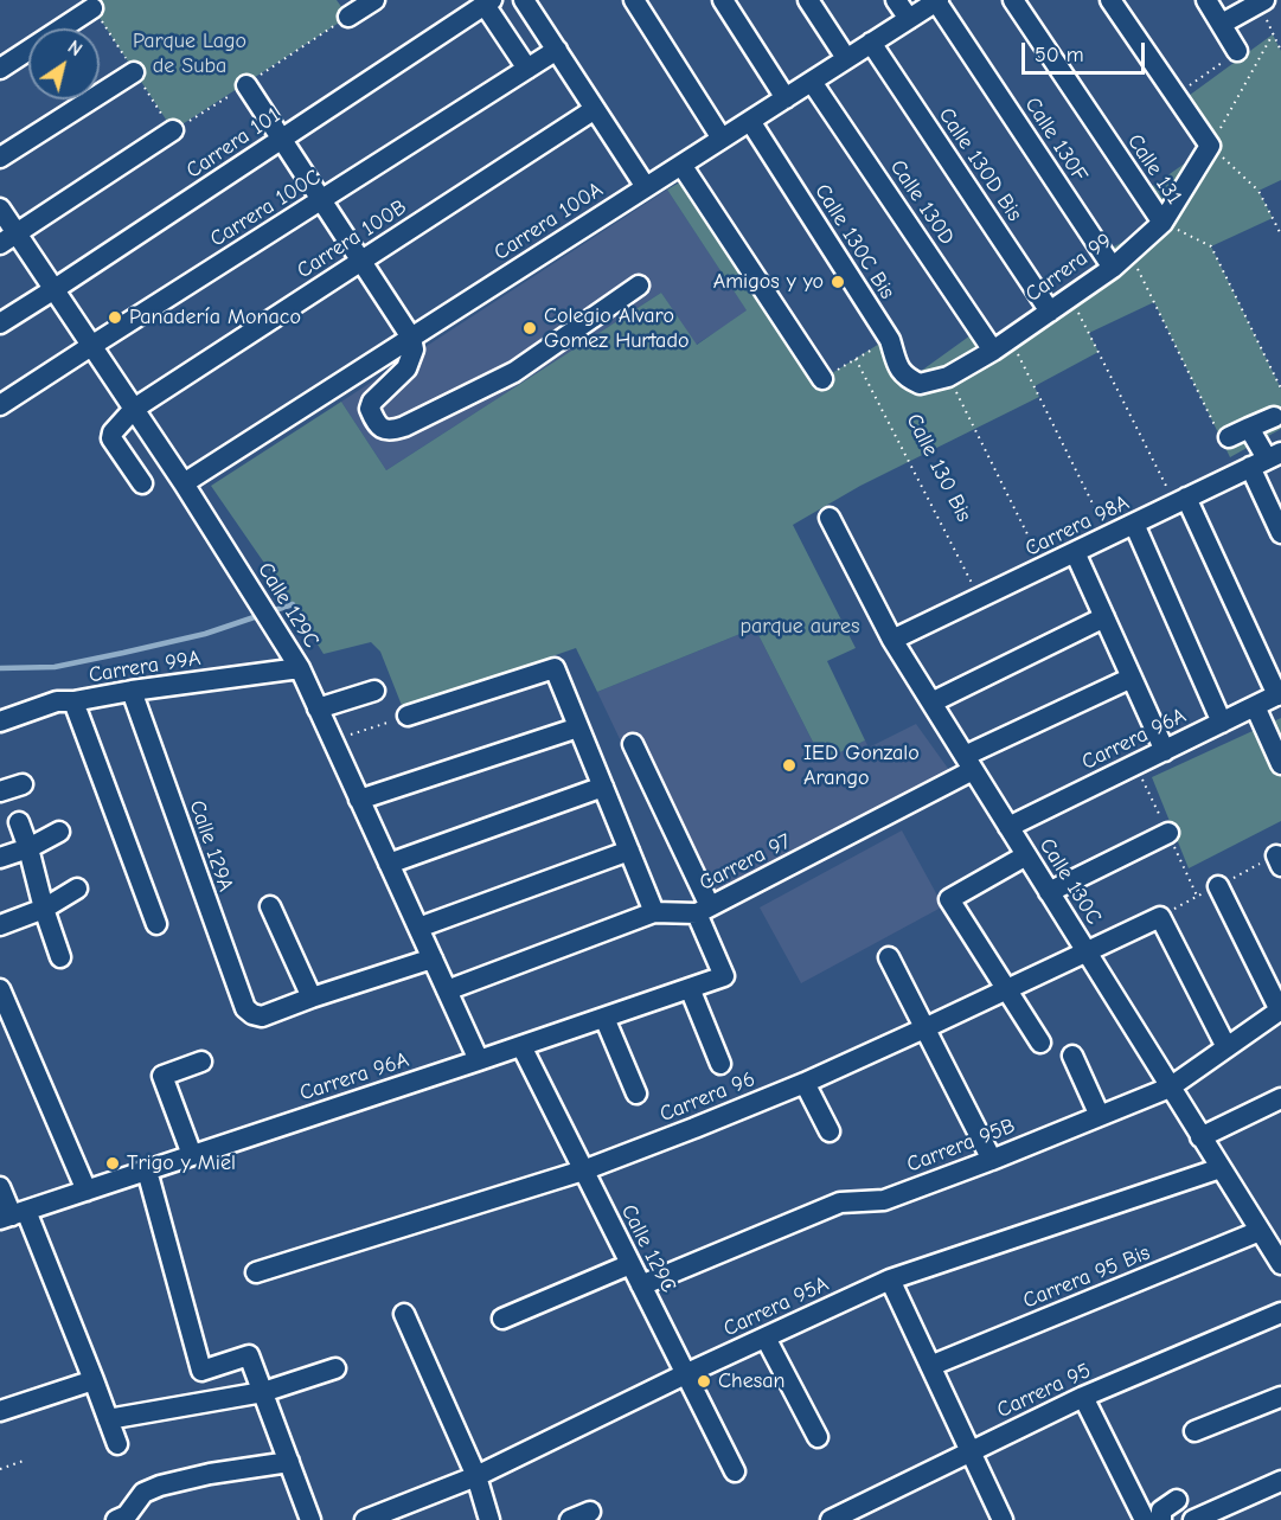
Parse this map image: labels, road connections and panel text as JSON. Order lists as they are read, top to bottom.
{
  "streets": {
    "street": [
      "Calle 130F",
      "Carrera 101",
      "Calle 130D Bis",
      "Calle 131",
      "Calle 130D",
      "Carrera 100C",
      "Carrera 100A",
      "Carrera 100B",
      "Calle 130C Bis",
      "Carrera 99",
      "Carrera 98A",
      "Calle 129C",
      "Carrera 99A",
      "Carrera 96A",
      "Calle 129A",
      "Carrera 97",
      "Calle 130C",
      "Carrera 96",
      "Carrera 95B",
      "Carrera 95 Bis",
      "Carrera 95A",
      "Carrera 95"
    ],
    "path": ["Calle 130 Bis"]
  },
  "crossings": [
    ["Calle 130F", "Carrera 100A"],
    ["Calle 130F", "Carrera 99"],
    ["Carrera 101", "Calle 129C"],
    ["Calle 130D Bis", "Carrera 100A"],
    ["Calle 130D Bis", "Carrera 99"],
    ["Calle 131", "Carrera 99"],
    ["Calle 130D", "Carrera 100A"],
    ["Calle 130D", "Carrera 99"],
    ["Carrera 100C", "Calle 129C"],
    ["Carrera 100A", "Calle 130C Bis"],
    ["Carrera 100A", "Calle 129C"],
    ["Carrera 100B", "Calle 129C"],
    ["Calle 130C Bis", "Carrera 99"],
    ["Calle 130 Bis", "Carrera 98A"],
    ["Carrera 98A", "Calle 130C"],
    ["Calle 129C", "Carrera 99A"],
    ["Calle 129C", "Carrera 96A"],
    ["Calle 129C", "Carrera 97"],
    ["Calle 129C", "Carrera 96"],
    ["Calle 129C", "Carrera 95B"],
    ["Calle 129C", "Carrera 95A"],
    ["Carrera 99A", "Calle 129A"],
    ["Carrera 96A", "Carrera 97"],
    ["Carrera 96A", "Calle 130C"],
    ["Carrera 97", "Calle 130C"],
    ["Calle 130C", "Carrera 96"],
    ["Calle 130C", "Carrera 95B"],
    ["Calle 130C", "Carrera 95 Bis"],
    ["Calle 130C", "Carrera 95A"],
    ["Carrera 96", "Carrera 95B"]
  ],
  "parks": ["Parque Lago de Suba", "parque aures"],
  "places": [
    "Amigos y yo",
    "Panadería Monaco",
    "Colegio Alvaro Gomez Hurtado",
    "IED Gonzalo Arango",
    "Trigo y Miel",
    "Chesan"
  ],
  "scale_bar": "50 m",
  "north": "top right"
}
